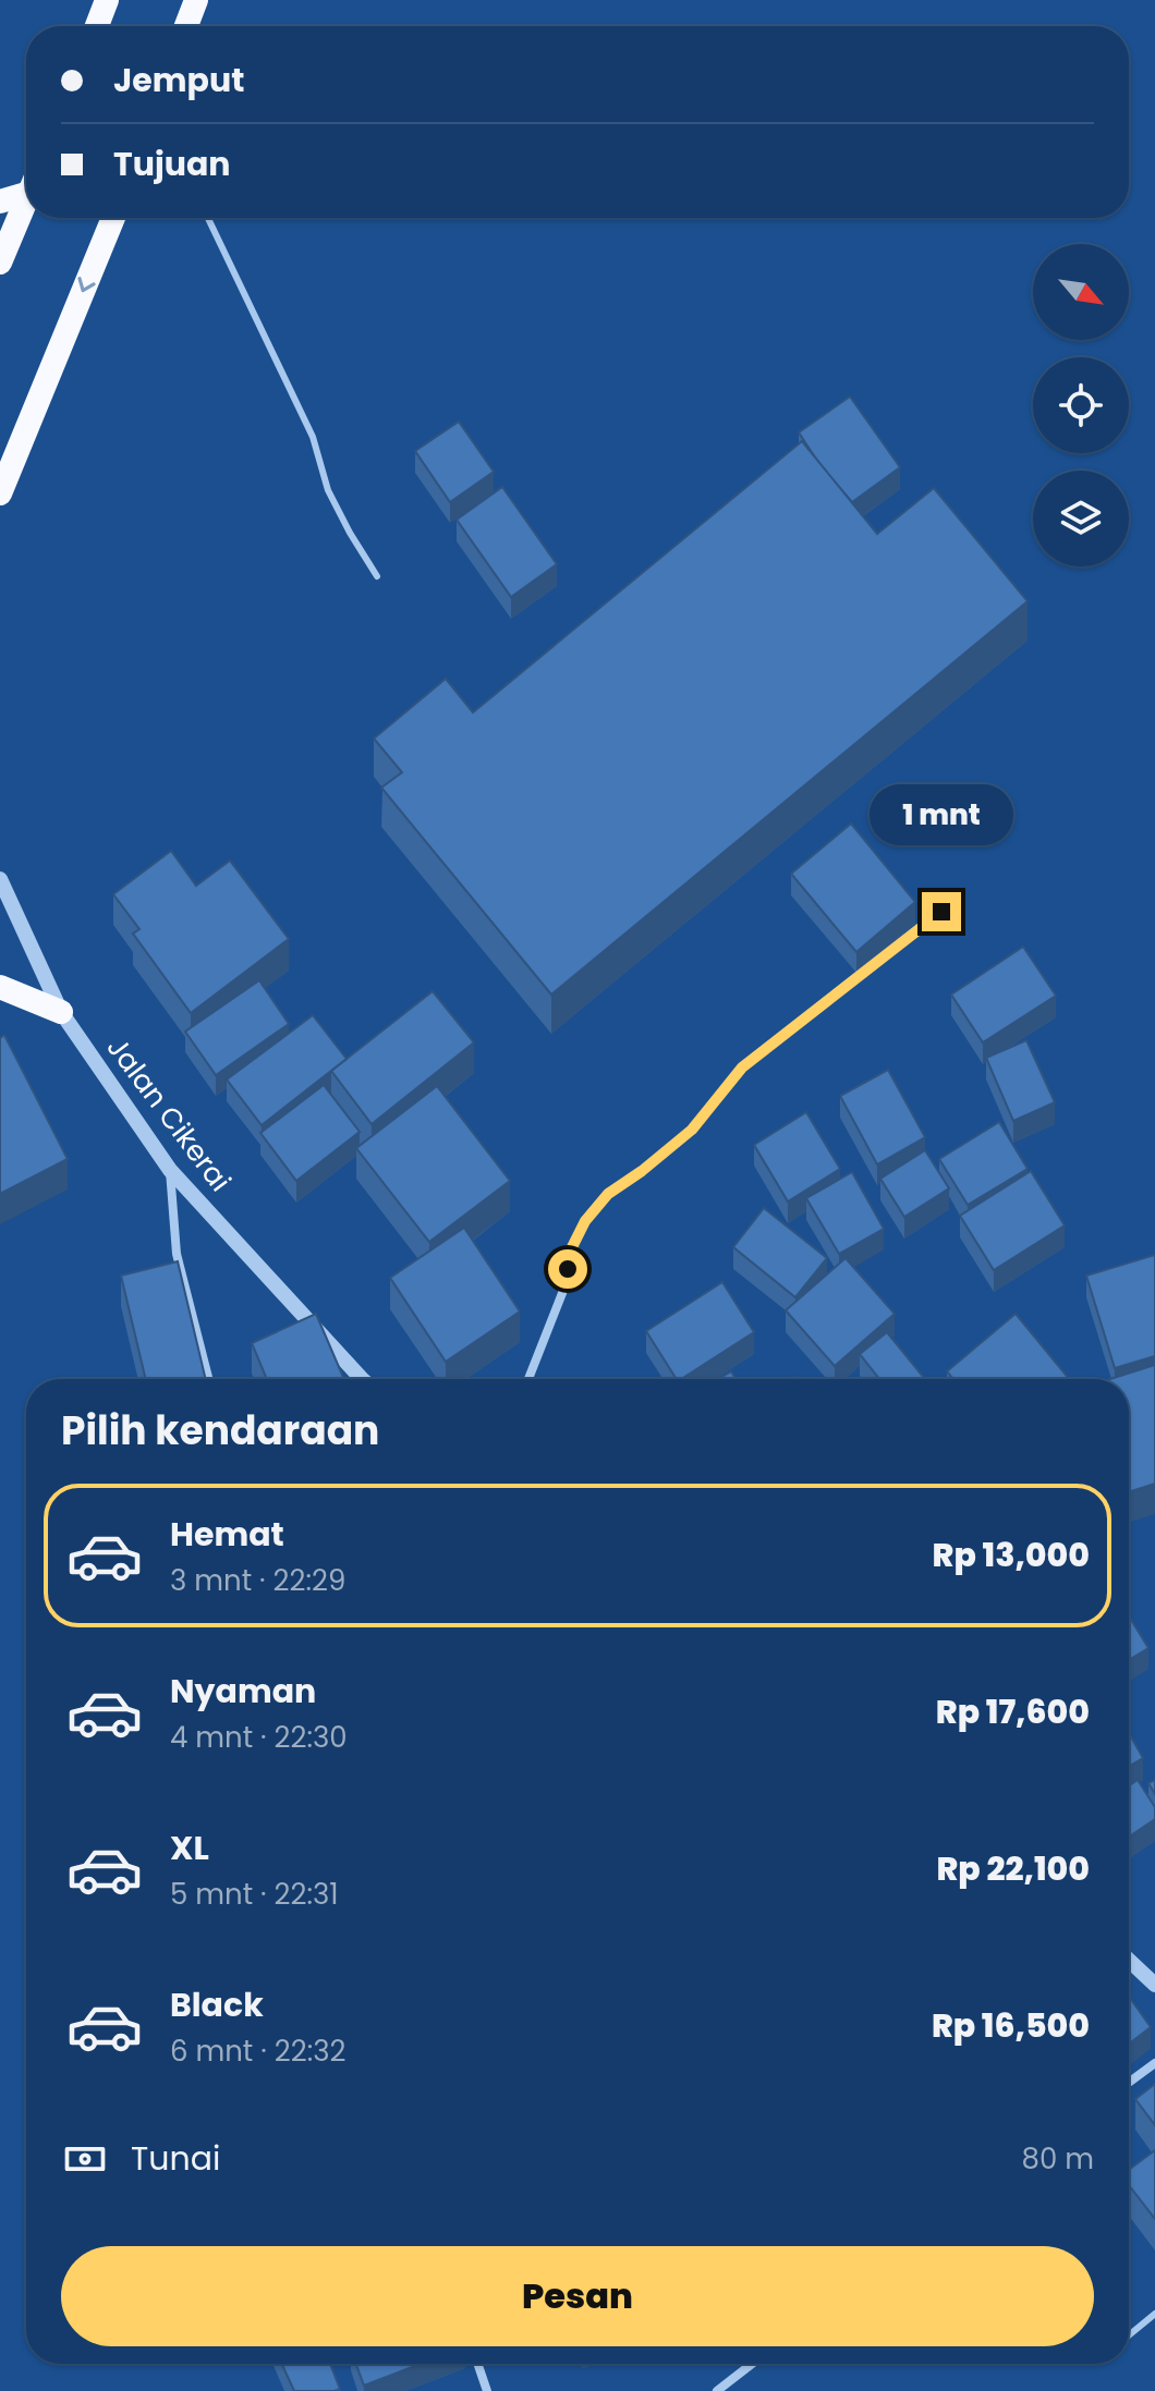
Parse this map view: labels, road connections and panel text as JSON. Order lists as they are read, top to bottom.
{
  "streets": {
    "street": ["Jalan Cikerai"]
  },
  "north": "bottom right",
  "page": {
    "banner": ["Jemput", "Tujuan"],
    "bubble": "1 mnt",
    "heading": "Pilih kendaraan",
    "list": [
      {
        "name": "Hemat",
        "note": "3 mnt · 22:29",
        "value": "Rp 13,000"
      },
      {
        "name": "Nyaman",
        "note": "4 mnt · 22:30",
        "value": "Rp 17,600"
      },
      {
        "name": "XL",
        "note": "5 mnt · 22:31",
        "value": "Rp 22,100"
      },
      {
        "name": "Black",
        "note": "6 mnt · 22:32",
        "value": "Rp 16,500"
      }
    ],
    "pay": ["Tunai", "80 m"],
    "buttons": "Pesan"
  }
}
